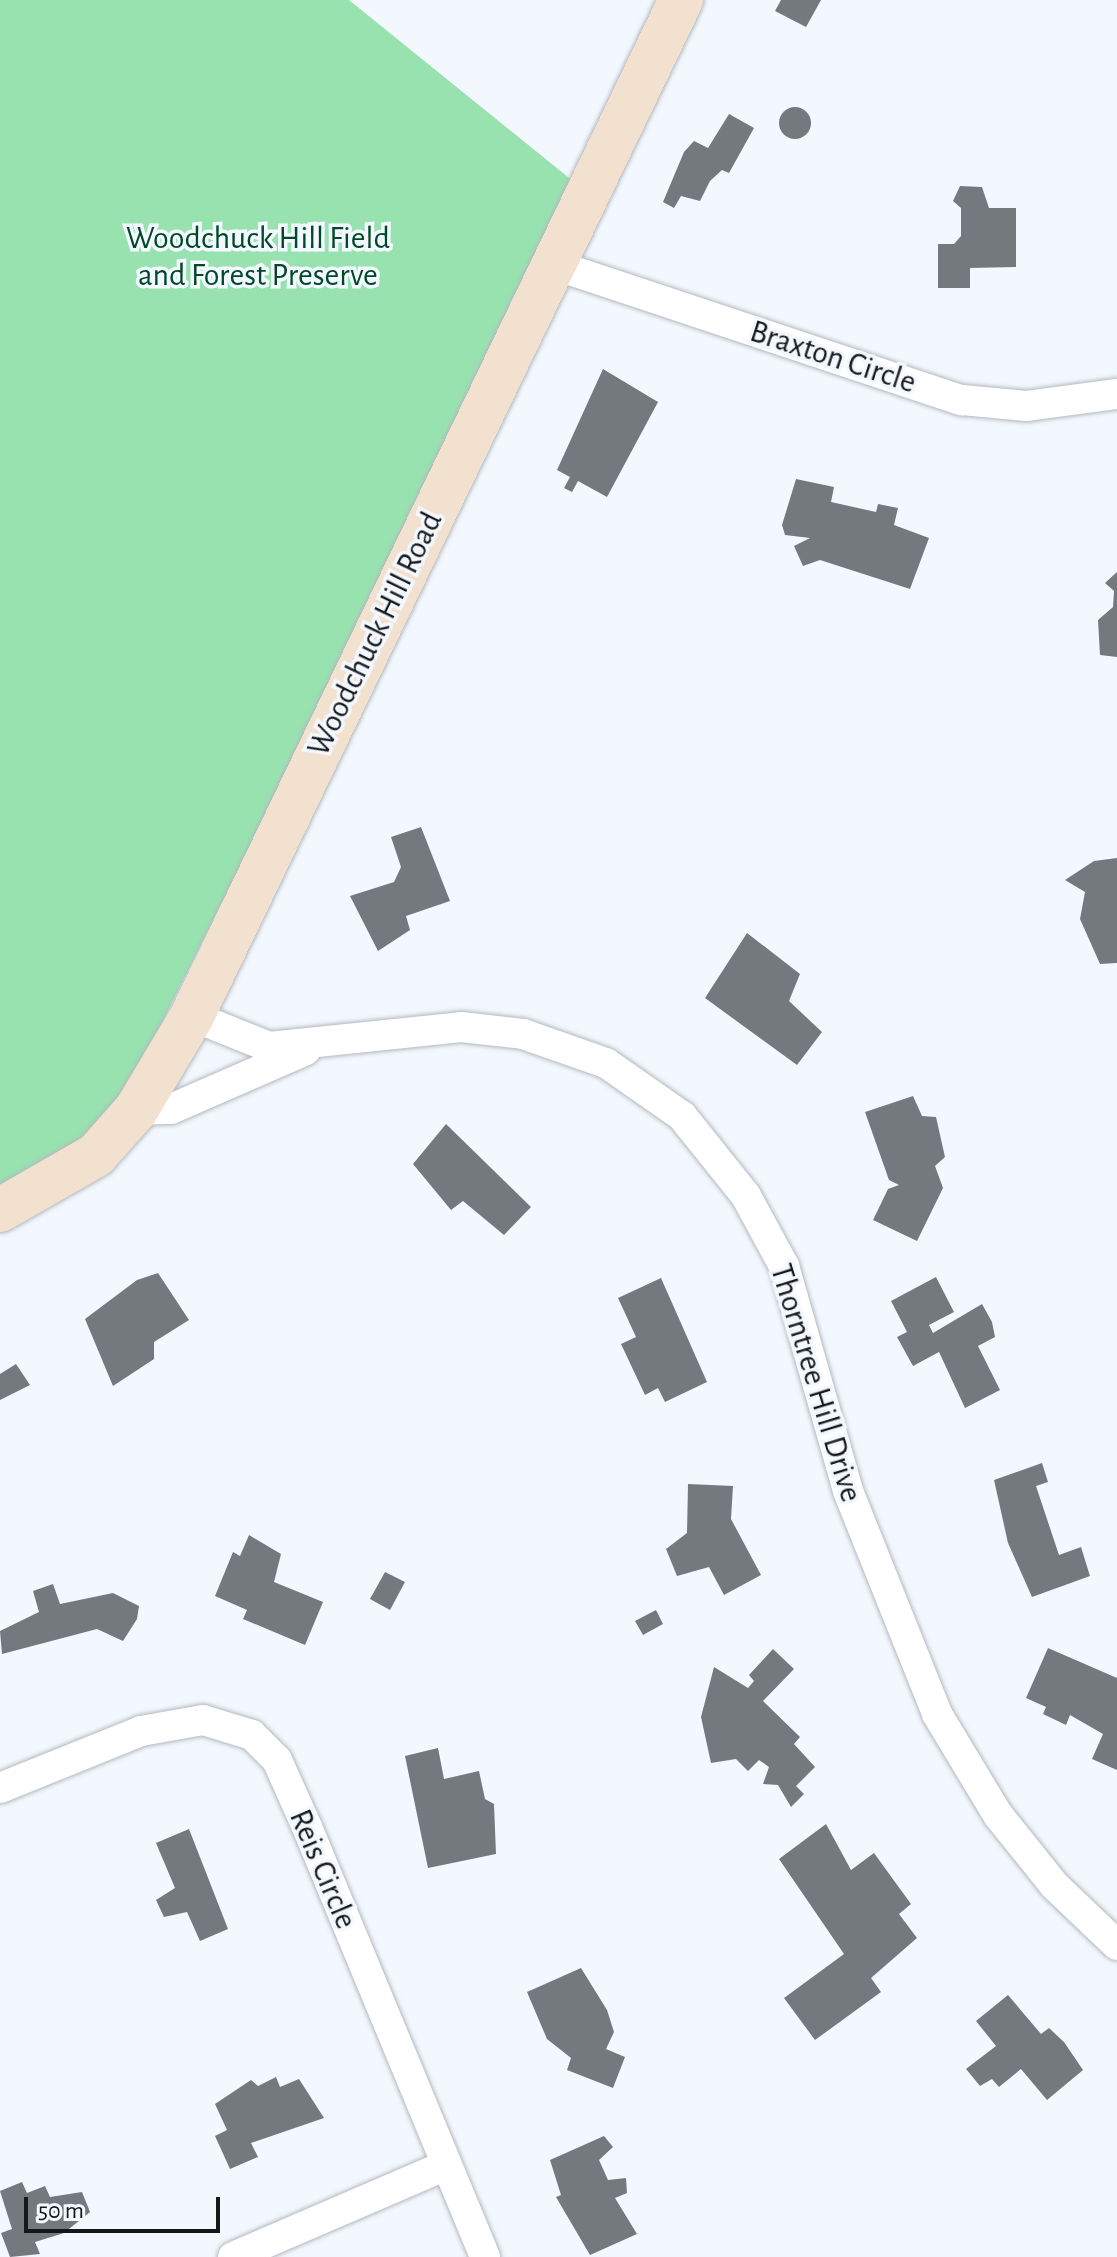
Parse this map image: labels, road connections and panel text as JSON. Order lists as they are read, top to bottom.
{
  "streets": {
    "street": [
      "Braxton Circle",
      "Woodchuck Hill Road",
      "Thorntree Hill Drive",
      "Reis Circle"
    ]
  },
  "crossings": [
    ["Braxton Circle", "Woodchuck Hill Road"],
    ["Woodchuck Hill Road", "Thorntree Hill Drive"]
  ],
  "parks": ["Woodchuck Hill Field and Forest Preserve"],
  "scale_bar": "50 m"
}
